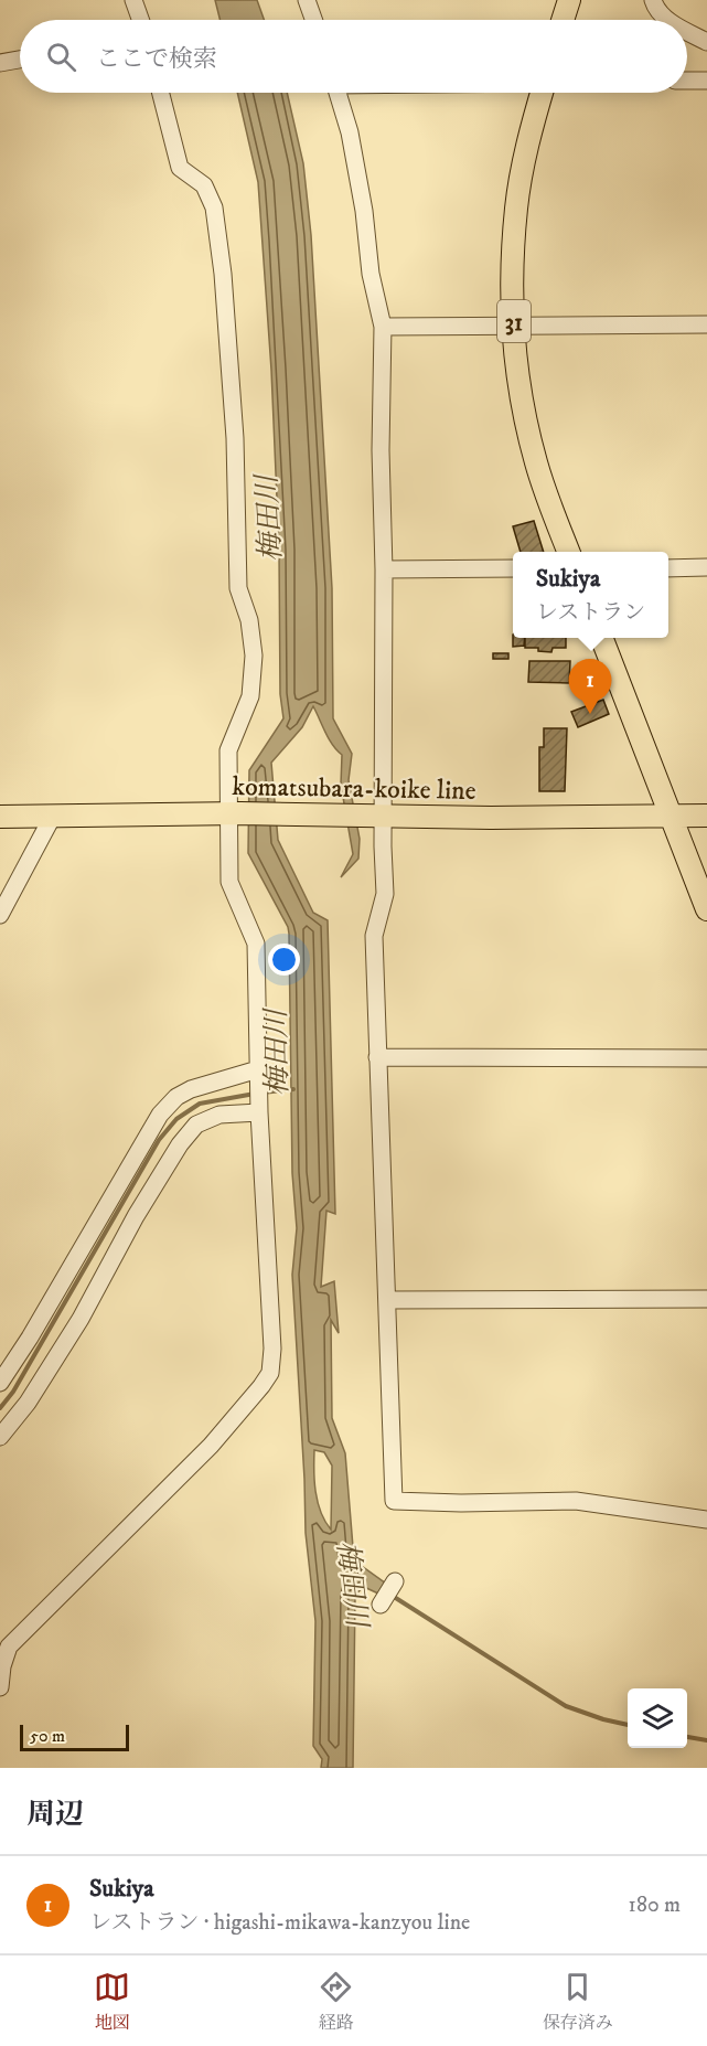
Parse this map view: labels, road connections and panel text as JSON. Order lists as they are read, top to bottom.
{
  "streets": {
    "main road": ["31", "komatsubara-koike line"]
  },
  "water": ["梅田川"],
  "scale_bar": "50 m",
  "page": {
    "search": "ここで検索",
    "popup": ["Sukiya", "レストラン"],
    "pins": "1",
    "scale": "50 m",
    "heading": "周辺",
    "list": [
      {
        "mark": "1",
        "name": "Sukiya",
        "note": "レストラン · higashi-mikawa-kanzyou line",
        "value": "180 m"
      }
    ],
    "nav": ["地図", "経路", "保存済み"]
  }
}
